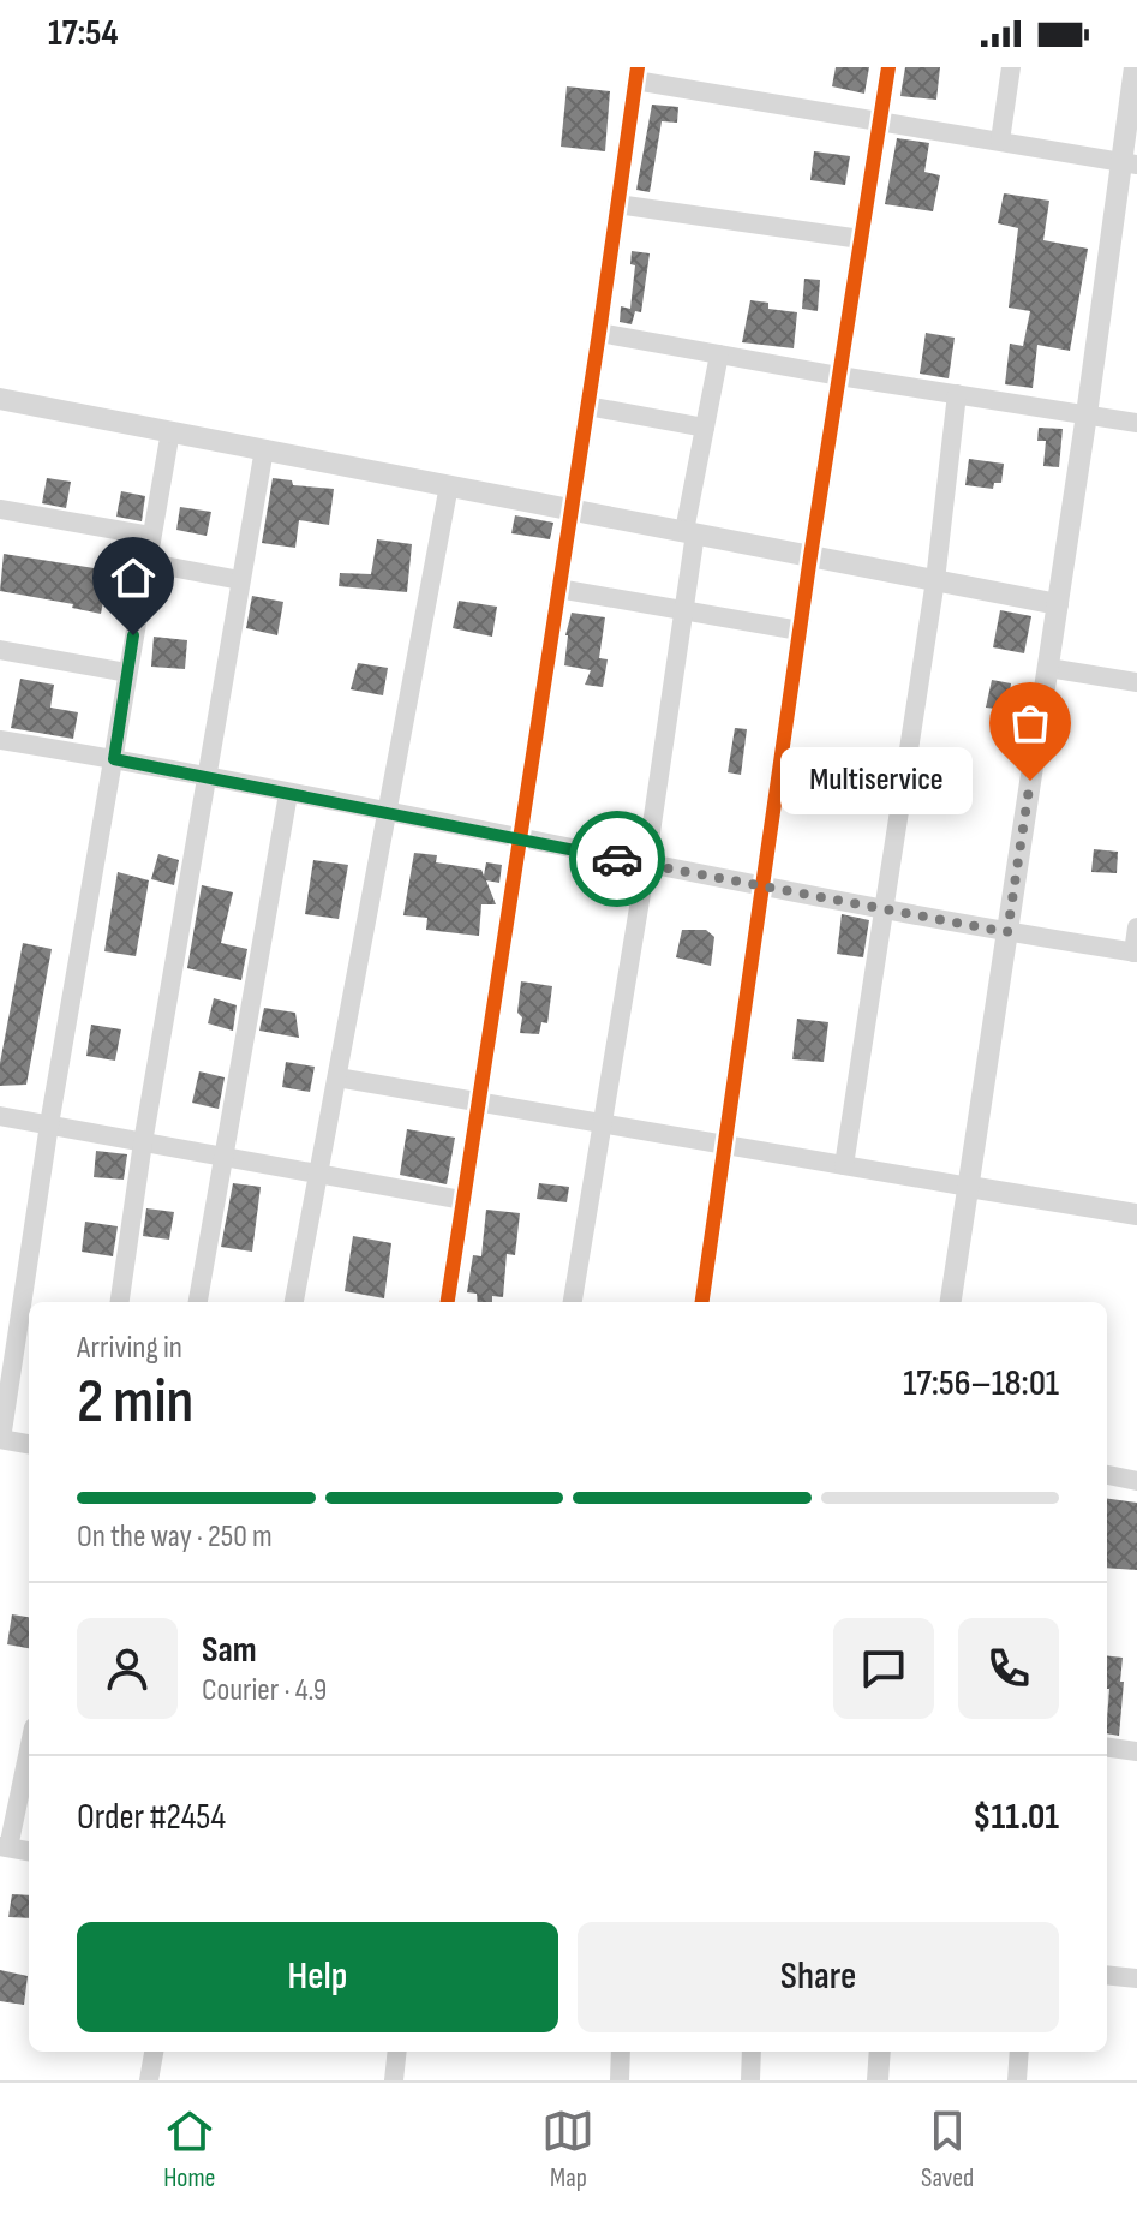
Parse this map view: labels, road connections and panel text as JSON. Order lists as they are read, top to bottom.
{
  "places": ["Multiservice"],
  "page": {
    "status": "17:54",
    "bubble": "Multiservice",
    "heading": ["2 min", "Arriving in", "17:56–18:01"],
    "panel": [
      "Sam",
      "Courier · 4.9",
      "Order #2454",
      "$11.01"
    ],
    "bar": "On the way · 250 m",
    "buttons": ["Help", "Share"],
    "tabs": ["Home", "Map", "Saved"]
  }
}
